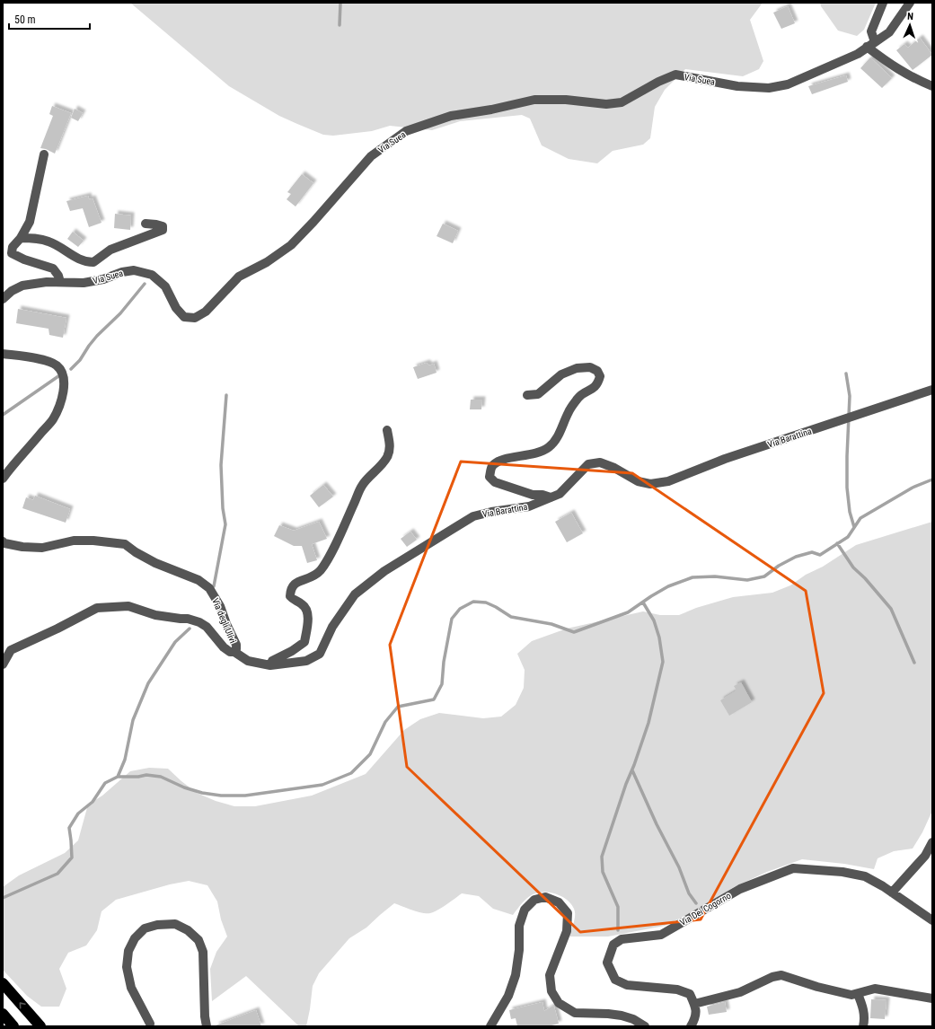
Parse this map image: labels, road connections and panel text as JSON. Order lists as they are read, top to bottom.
{
  "streets": {
    "street": [
      "Via Suea",
      "Via Barattina",
      "Via degli Ulivi",
      "Via Dei Cogorno"
    ]
  },
  "crossings": [
    ["Via Barattina", "Via degli Ulivi"]
  ],
  "scale_bar": "50 m",
  "north": "top"
}
